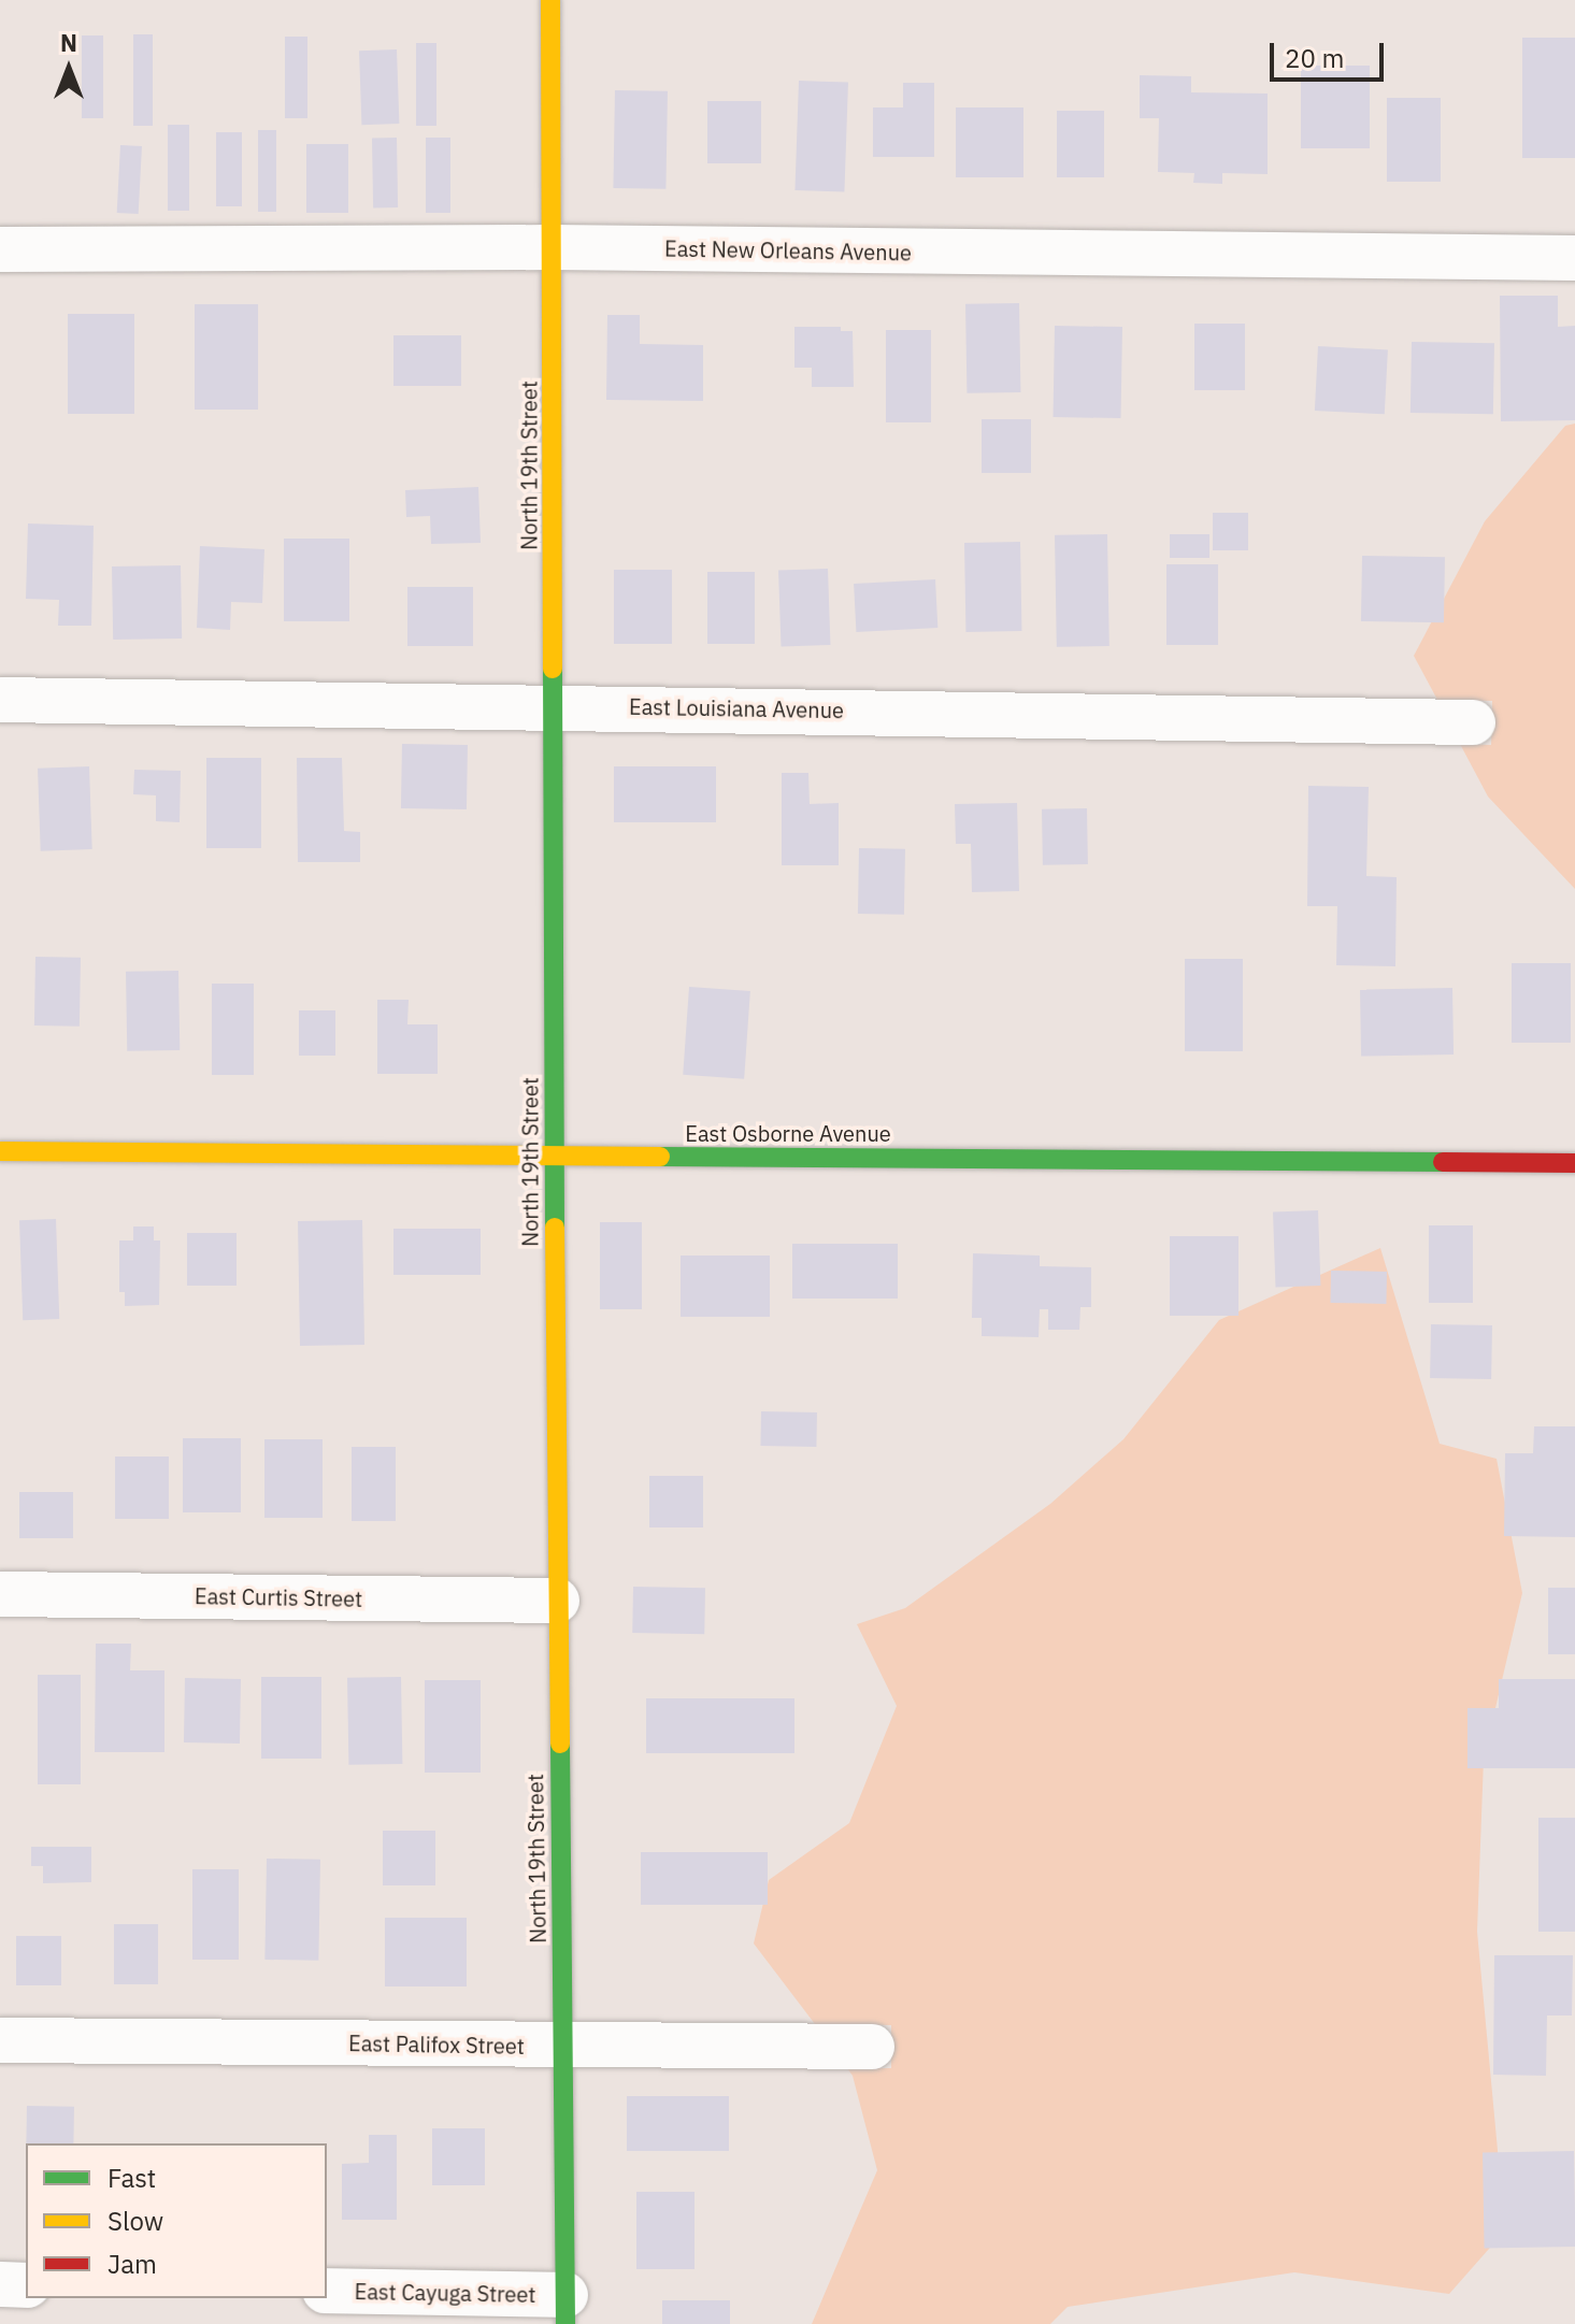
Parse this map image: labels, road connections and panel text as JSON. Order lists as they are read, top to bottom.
{
  "streets": {
    "street": [
      "East New Orleans Avenue",
      "North 19th Street",
      "East Louisiana Avenue",
      "East Osborne Avenue",
      "East Curtis Street",
      "East Palifox Street",
      "East Cayuga Street"
    ]
  },
  "crossings": [
    ["East New Orleans Avenue", "North 19th Street"],
    ["North 19th Street", "East Louisiana Avenue"],
    ["North 19th Street", "East Osborne Avenue"],
    ["North 19th Street", "East Curtis Street"],
    ["North 19th Street", "East Palifox Street"],
    ["North 19th Street", "East Cayuga Street"]
  ],
  "legend": ["Fast", "Slow", "Jam"],
  "scale_bar": "20 m",
  "north": "top"
}
